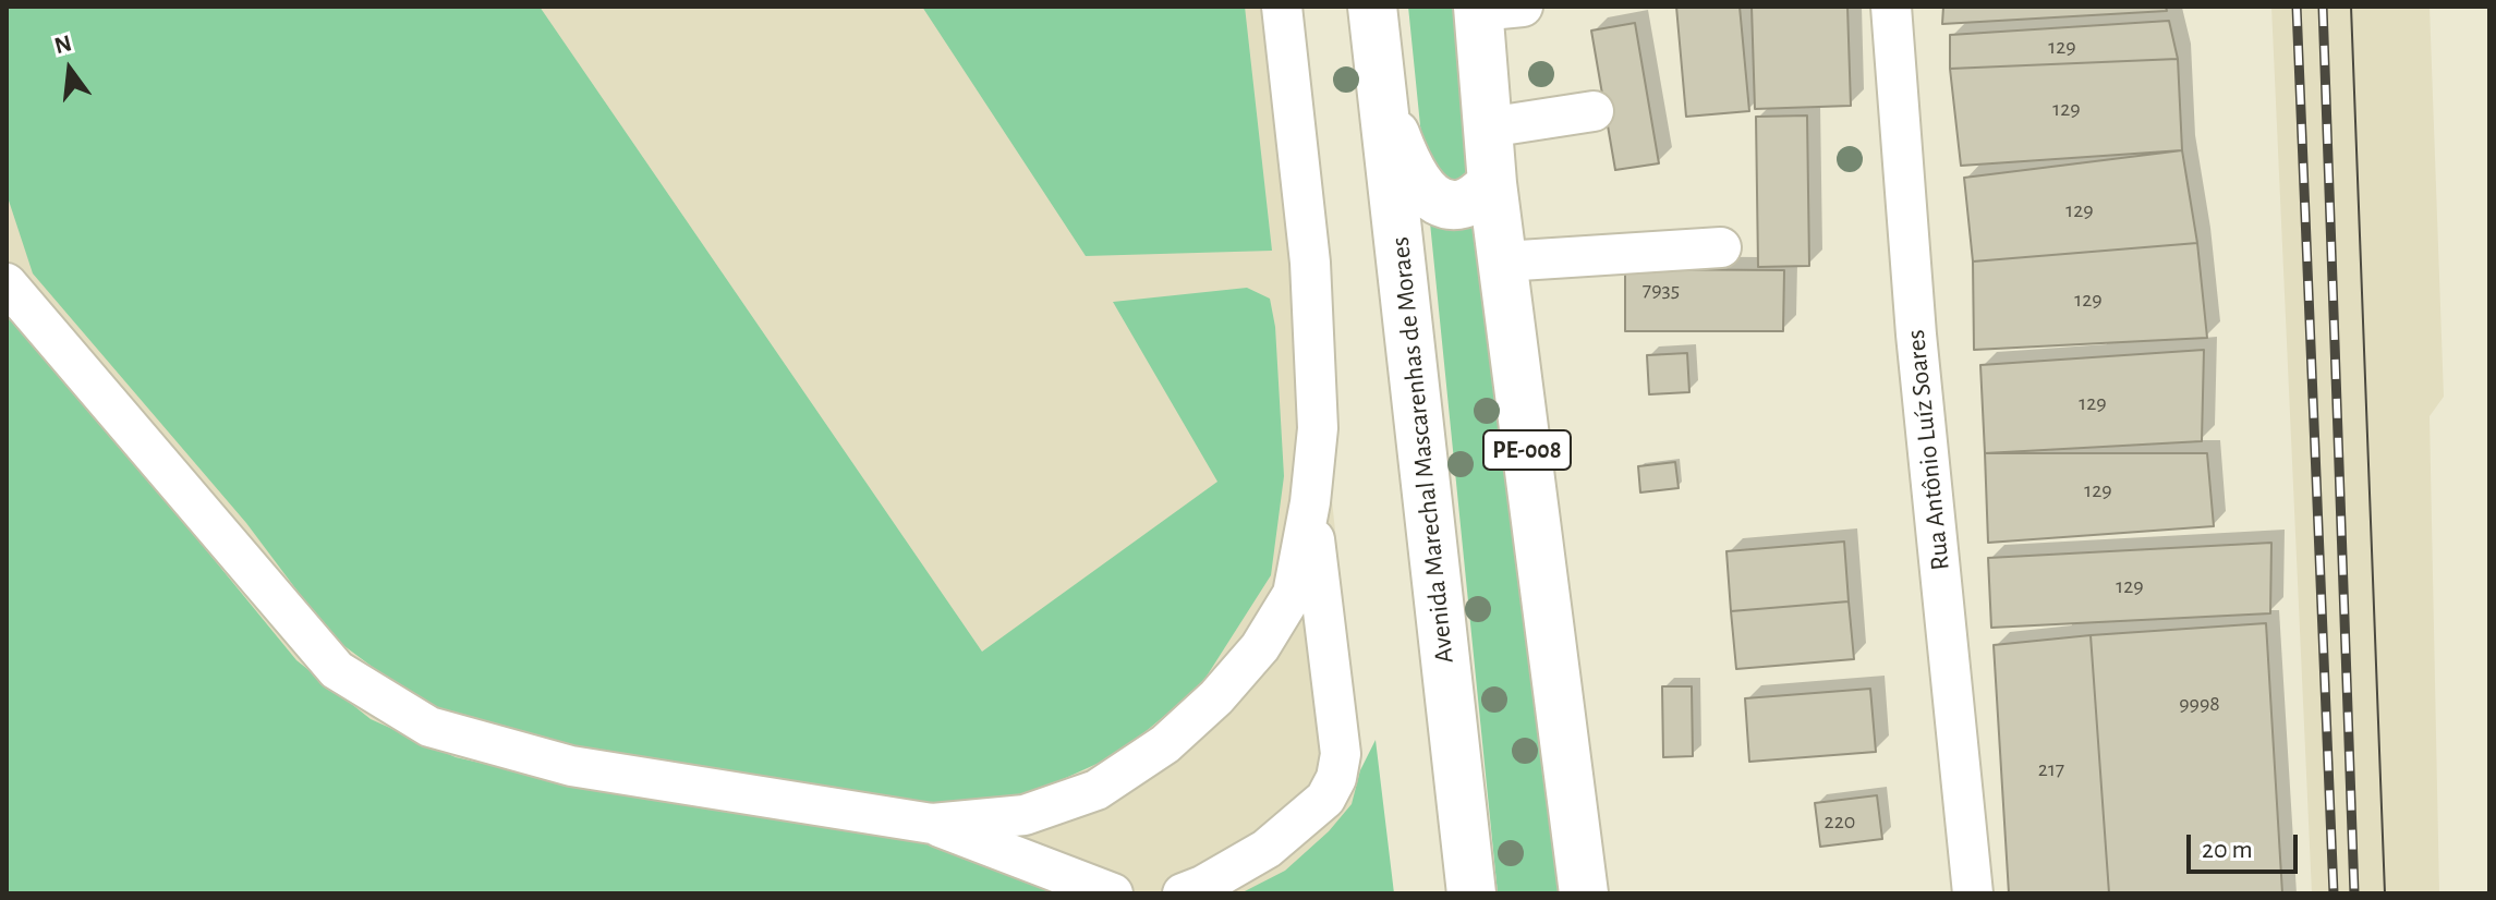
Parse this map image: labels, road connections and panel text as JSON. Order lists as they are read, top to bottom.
{
  "streets": {
    "highway": ["Avenida Marechal Mascarenhas de Moraes", "PE-008"],
    "street": ["Rua Antônio Luíz Soares"]
  },
  "house_numbers": [
    "129",
    "129",
    "129",
    "7935",
    "129",
    "129",
    "129",
    "129",
    "9998",
    "217",
    "220"
  ],
  "scale_bar": "20 m",
  "north": "top"
}
